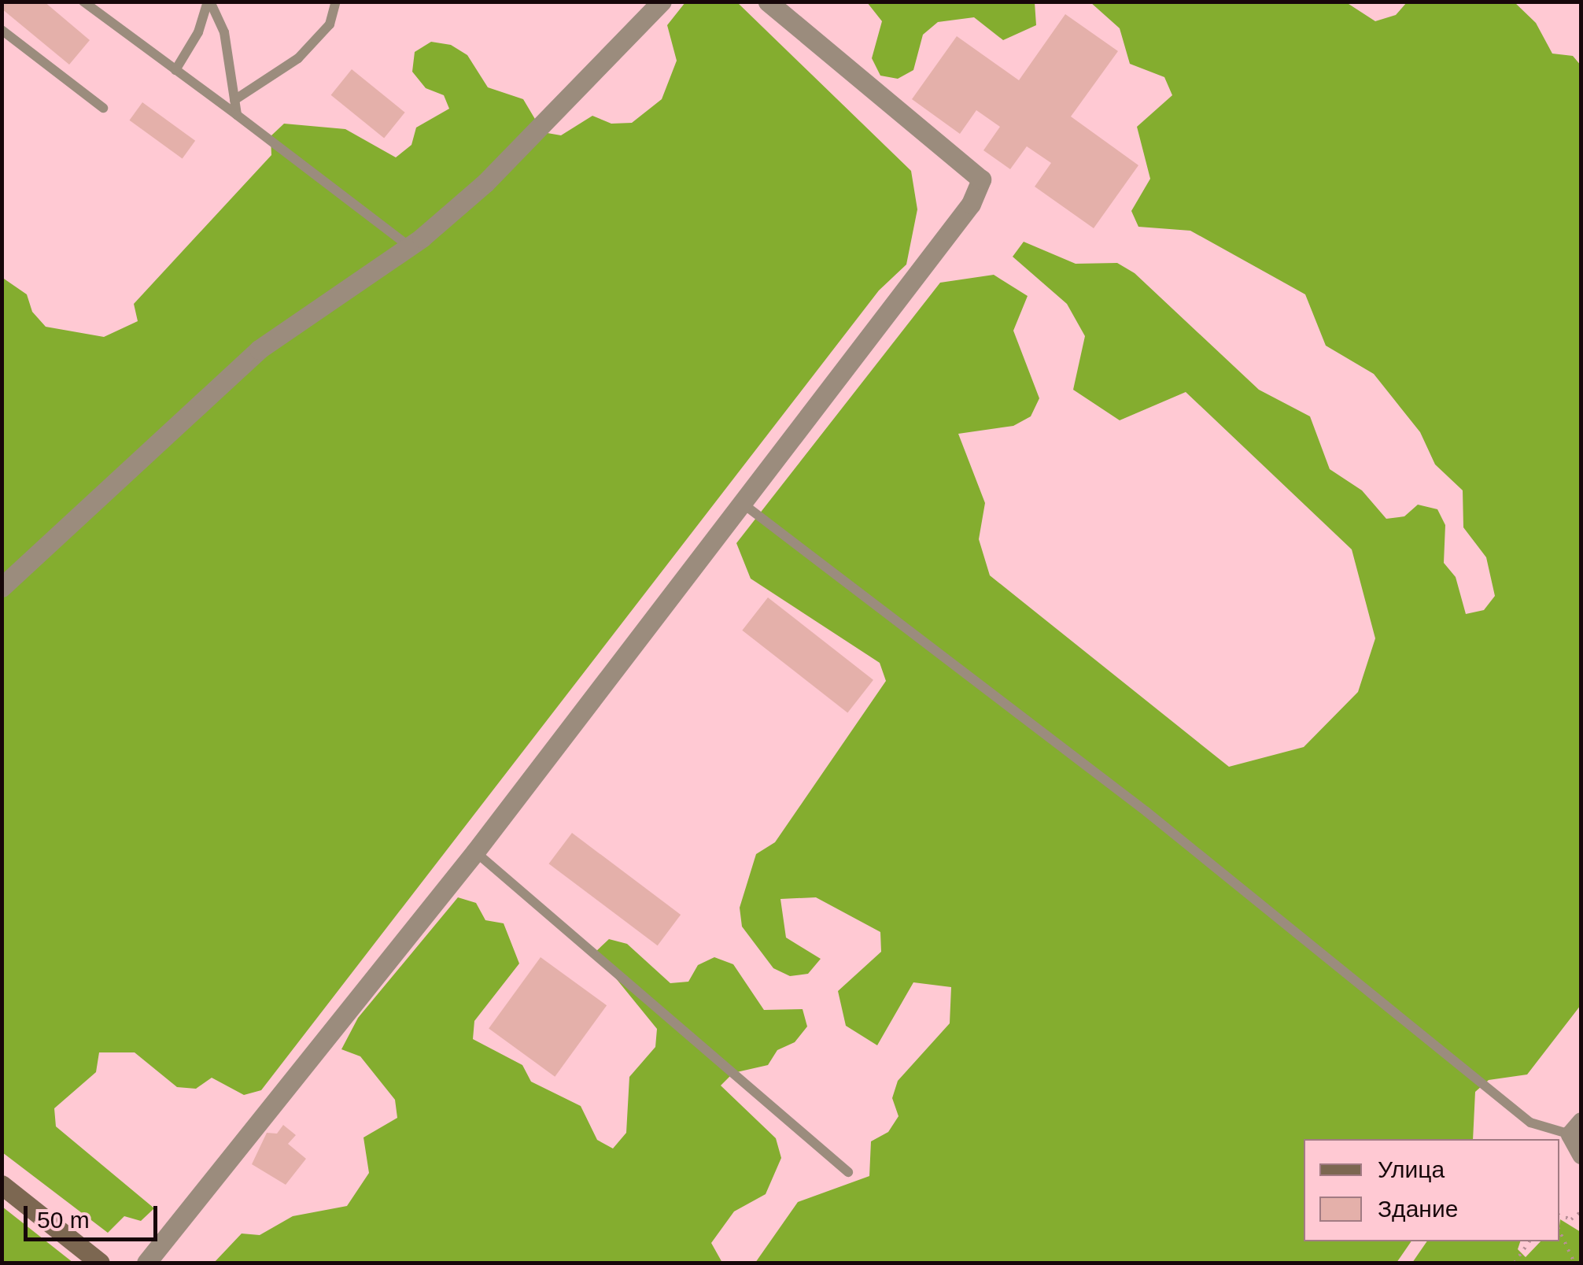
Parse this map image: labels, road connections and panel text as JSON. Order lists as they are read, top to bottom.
{
  "legend": ["Улица", "Здание"],
  "scale_bar": "50 m"
}
